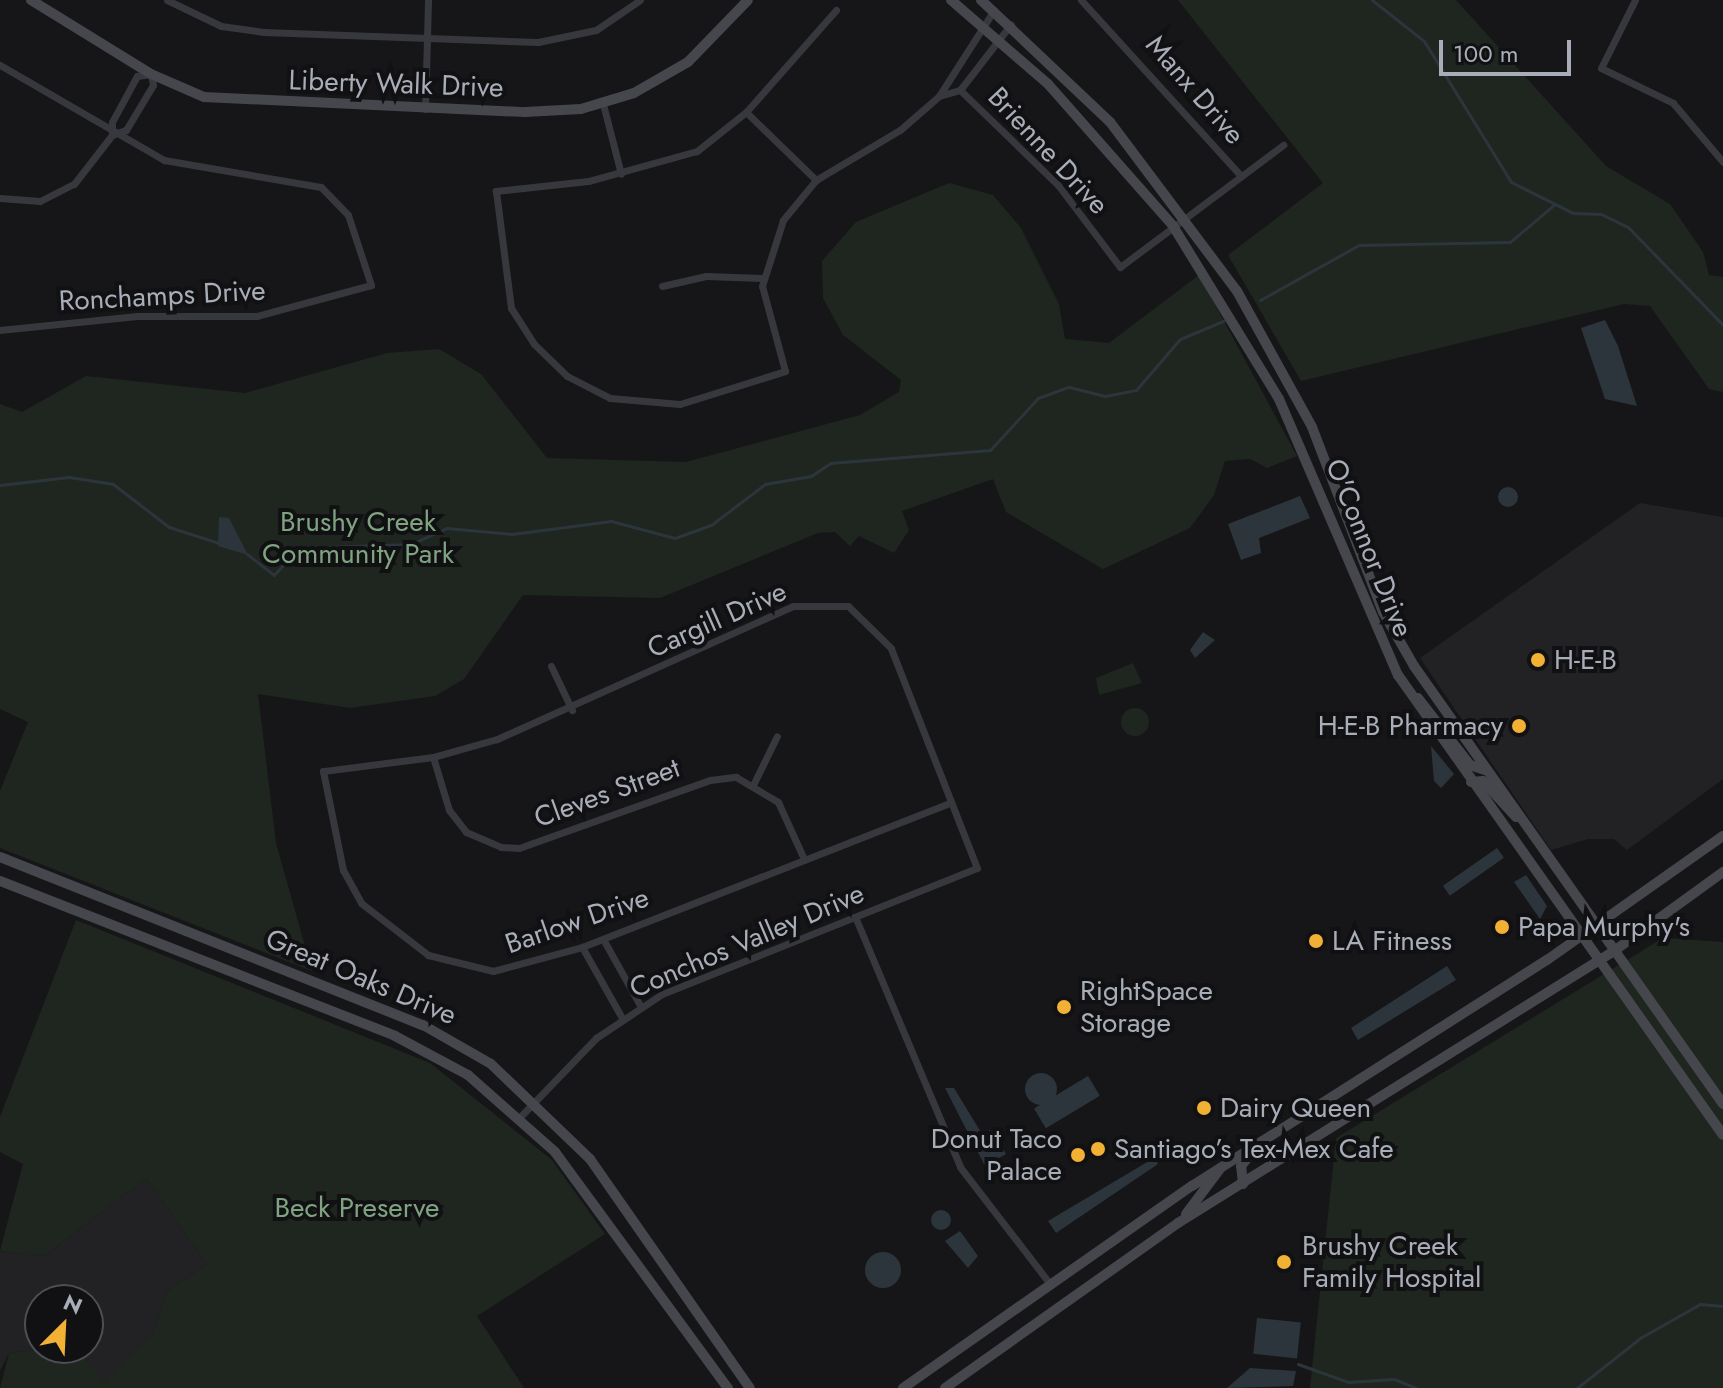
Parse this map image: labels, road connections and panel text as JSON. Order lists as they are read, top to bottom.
{
  "streets": {
    "main road": ["Liberty Walk Drive", "O'Connor Drive", "Great Oaks Drive"],
    "street": [
      "Manx Drive",
      "Brienne Drive",
      "Ronchamps Drive",
      "Cargill Drive",
      "Cleves Street",
      "Barlow Drive",
      "Conchos Valley Drive"
    ]
  },
  "crossings": [
    ["Brienne Drive", "O'Connor Drive"],
    ["Cargill Drive", "Cleves Street"],
    ["Cargill Drive", "Barlow Drive"],
    ["Cargill Drive", "Conchos Valley Drive"],
    ["Conchos Valley Drive", "Great Oaks Drive"]
  ],
  "parks": ["Brushy Creek Community Park", "Beck Preserve"],
  "places": [
    "H-E-B",
    "H-E-B Pharmacy",
    "Papa Murphy's",
    "LA Fitness",
    "RightSpace Storage",
    "Dairy Queen",
    "Santiago’s Tex-Mex Cafe",
    "Donut Taco Palace",
    "Brushy Creek Family Hospital"
  ],
  "scale_bar": "100 m",
  "north": "top right"
}
